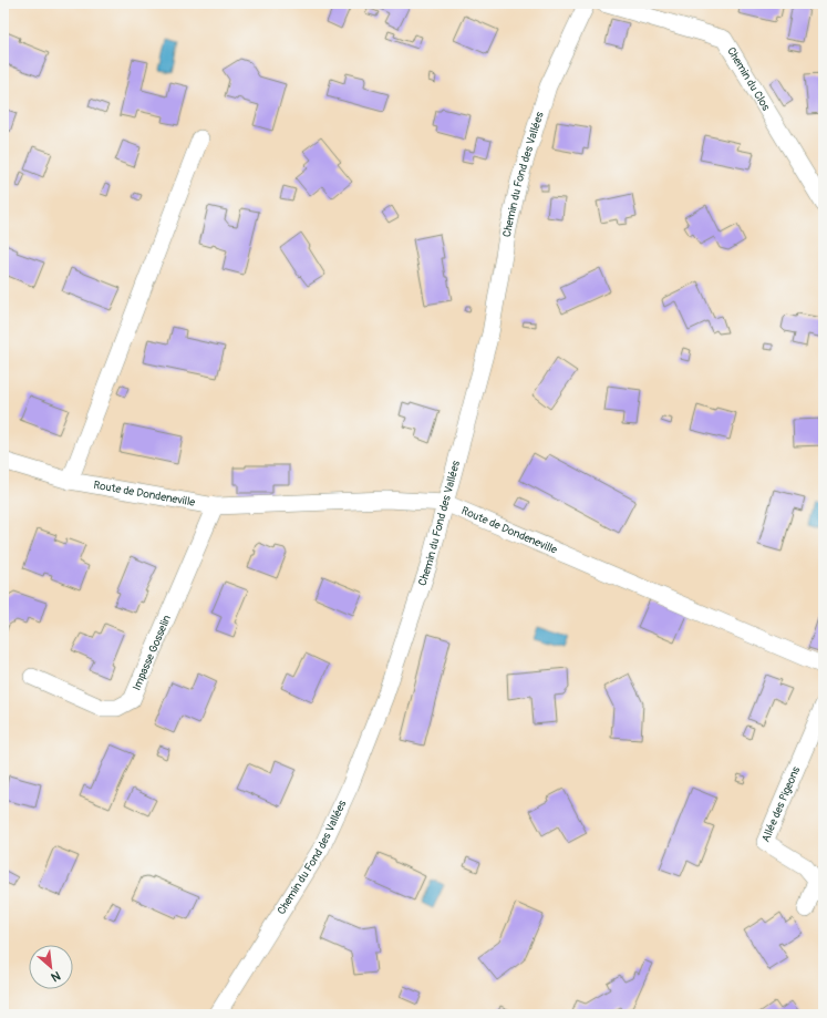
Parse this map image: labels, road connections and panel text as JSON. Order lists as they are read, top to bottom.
{
  "streets": {
    "street": [
      "Chemin du Clos",
      "Chemin du Fond des Vallées",
      "Route de Dondeneville",
      "Impasse Gosselin",
      "Allée des Pigeons"
    ]
  },
  "crossings": [
    ["Chemin du Fond des Vallées", "Route de Dondeneville"],
    ["Route de Dondeneville", "Impasse Gosselin"]
  ],
  "north": "bottom right"
}
